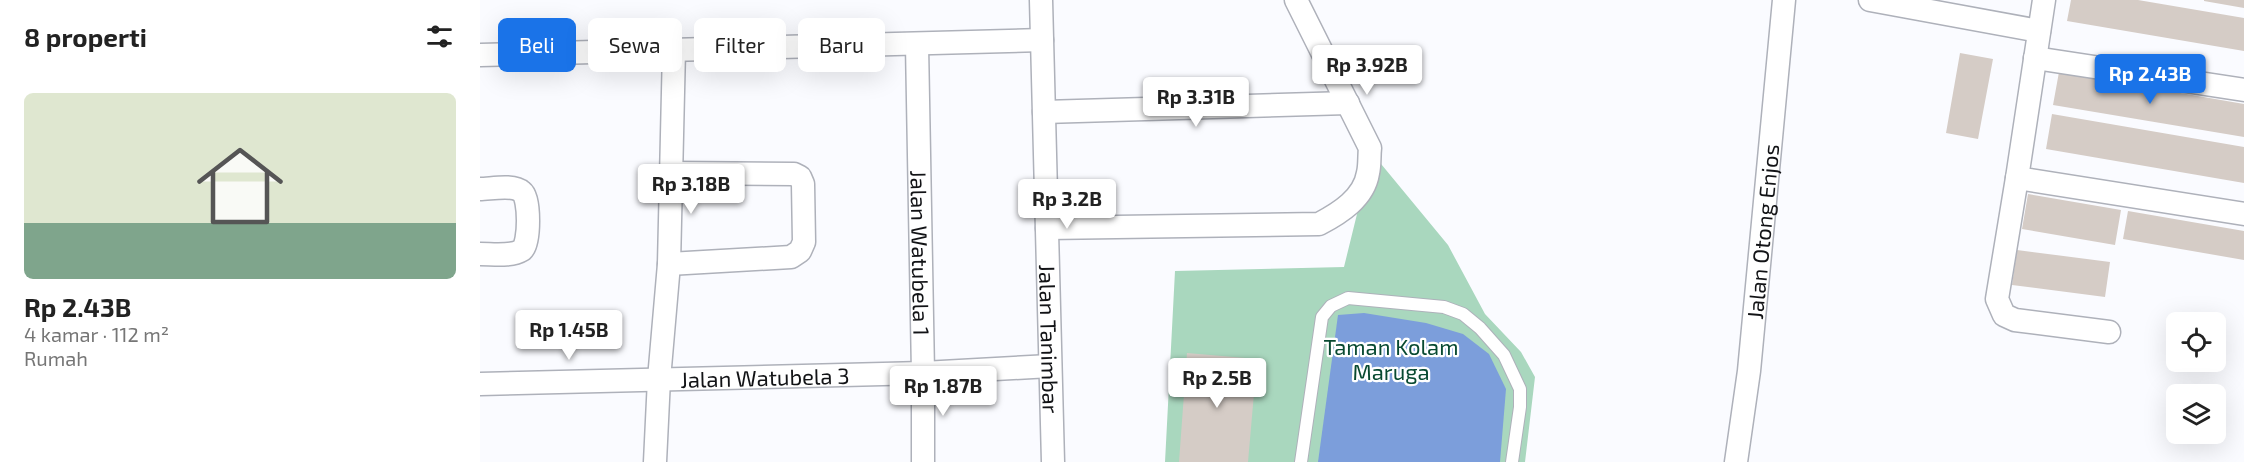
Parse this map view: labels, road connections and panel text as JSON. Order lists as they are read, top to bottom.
{
  "streets": {
    "street": [
      "Jalan Otong Enjos",
      "Jalan Watubela 1",
      "Jalan Tanimbar",
      "Jalan Watubela 3"
    ]
  },
  "crossings": [
    ["Jalan Watubela 1", "Jalan Watubela 3"],
    ["Jalan Tanimbar", "Jalan Watubela 3"]
  ],
  "parks": ["Taman Kolam Maruga"],
  "page": {
    "heading": "8 properti",
    "chip": [
      "Beli",
      "Sewa",
      "Filter",
      "Baru"
    ],
    "price": [
      "Rp 3.92B",
      "Rp 2.43B",
      "Rp 3.31B",
      "Rp 3.18B",
      "Rp 3.2B",
      "Rp 1.45B",
      "Rp 2.5B",
      "Rp 1.87B"
    ],
    "list": [
      {
        "name": "Rp 2.43B",
        "note": "4 kamar · 112 m² · Rumah"
      }
    ]
  }
}
